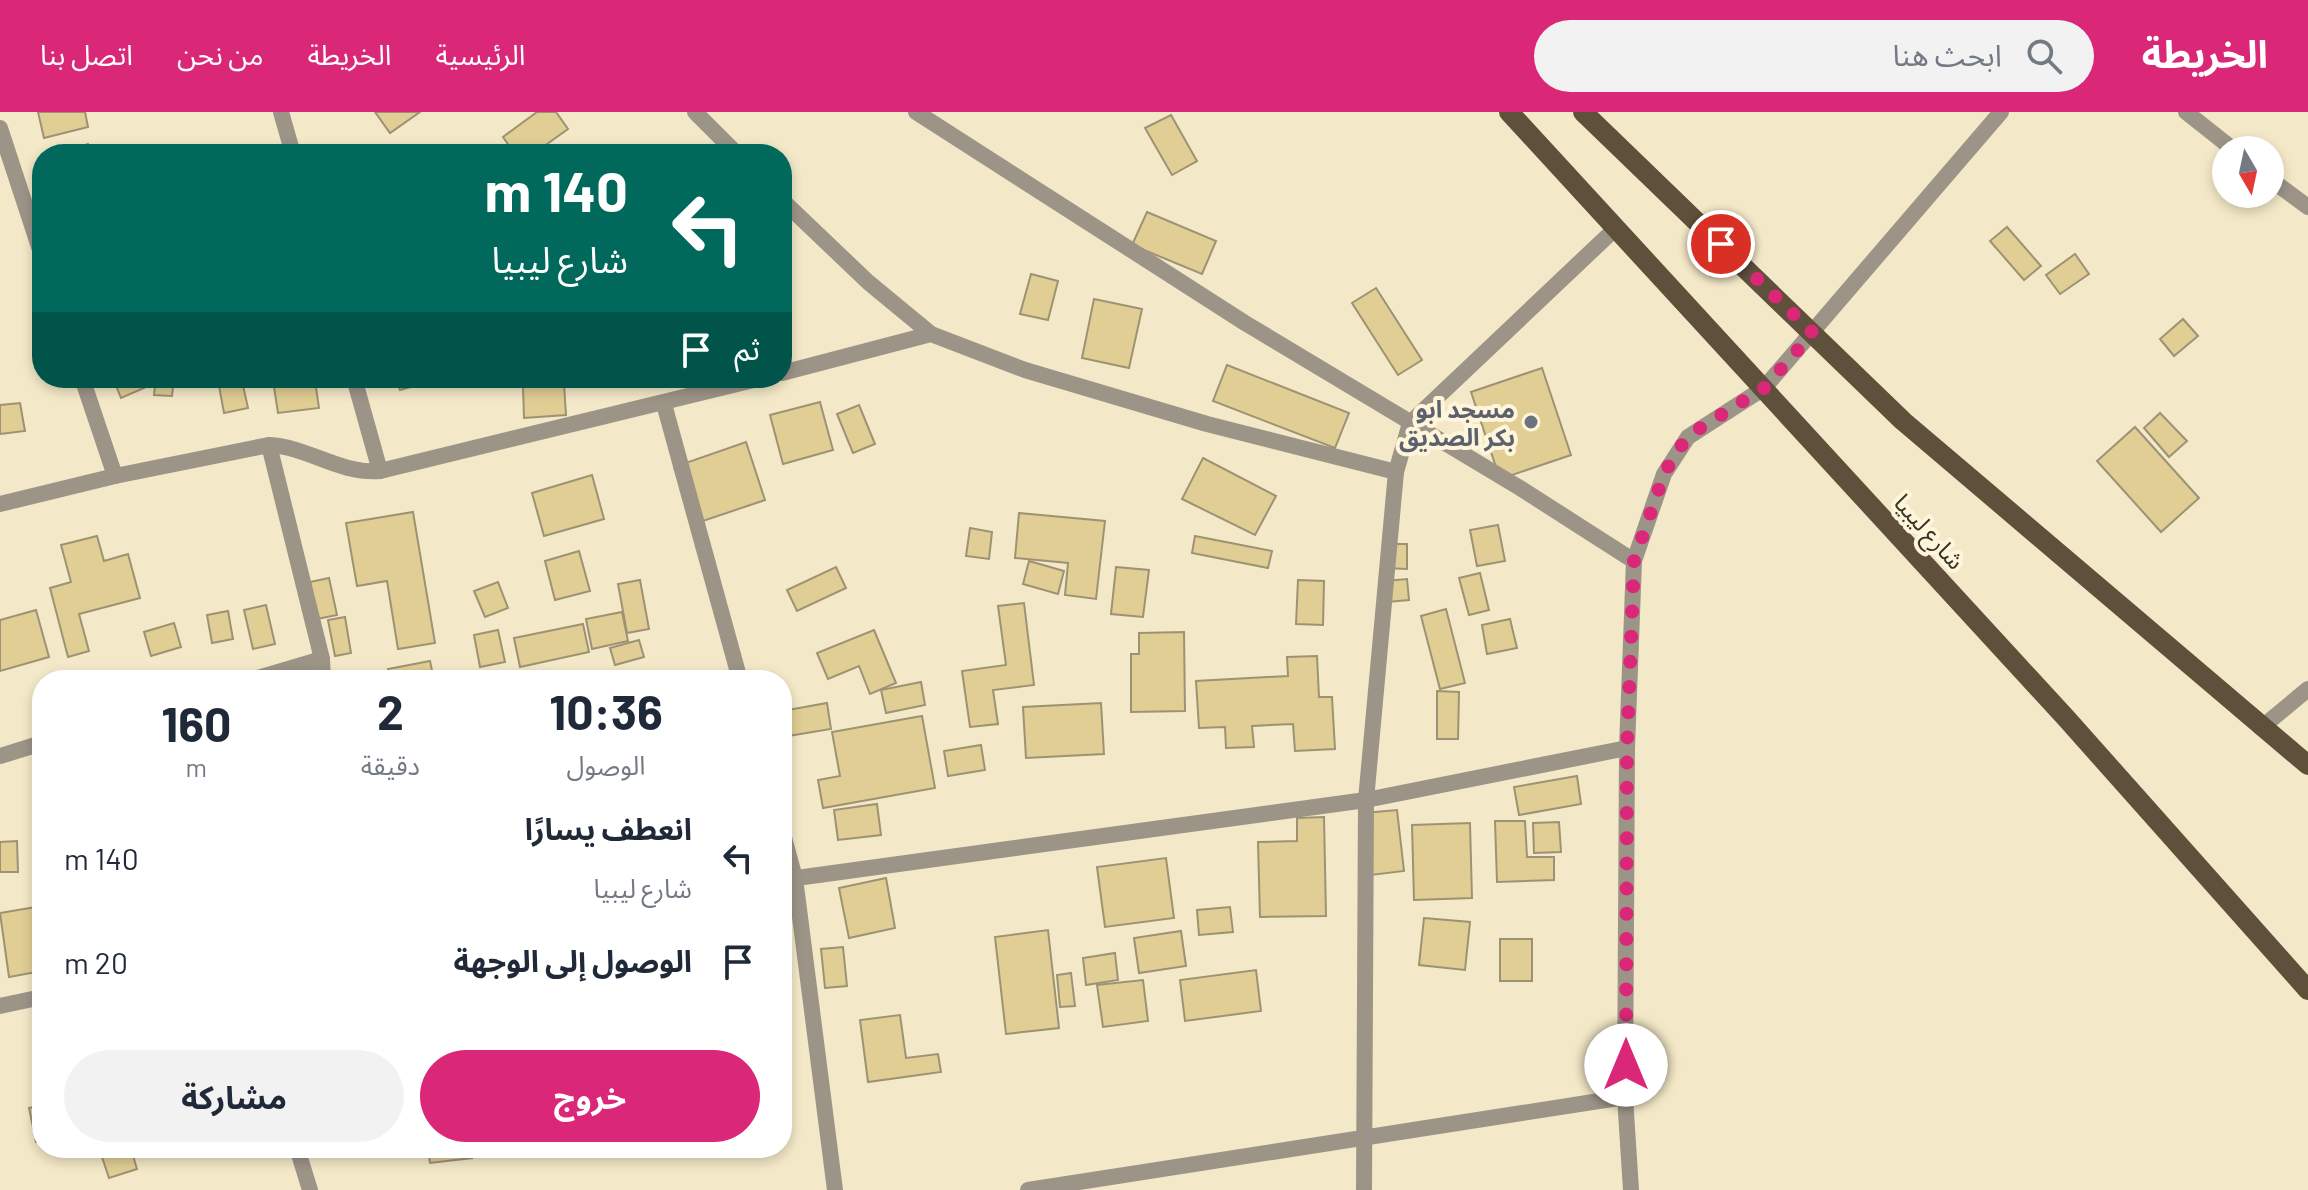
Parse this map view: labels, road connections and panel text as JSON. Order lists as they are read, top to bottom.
{
  "streets": {
    "main road": ["شارع ليبيا"]
  },
  "places": ["مسجد ابو بكر الصديق"],
  "north": "bottom",
  "page": {
    "header": "الخريطة",
    "search": "ابحث هنا",
    "nav": [
      "الرئيسية",
      "الخريطة",
      "من نحن",
      "اتصل بنا"
    ],
    "turn": ["140 m", "شارع ليبيا"],
    "then": "ثم",
    "eta": [
      "10:36",
      "الوصول",
      "2",
      "دقيقة",
      "160",
      "m"
    ],
    "list": [
      {
        "name": "انعطف يسارًا",
        "note": "شارع ليبيا",
        "value": "140 m"
      },
      {
        "name": "الوصول إلى الوجهة",
        "value": "20 m"
      }
    ],
    "buttons": ["خروج", "مشاركة"]
  }
}
